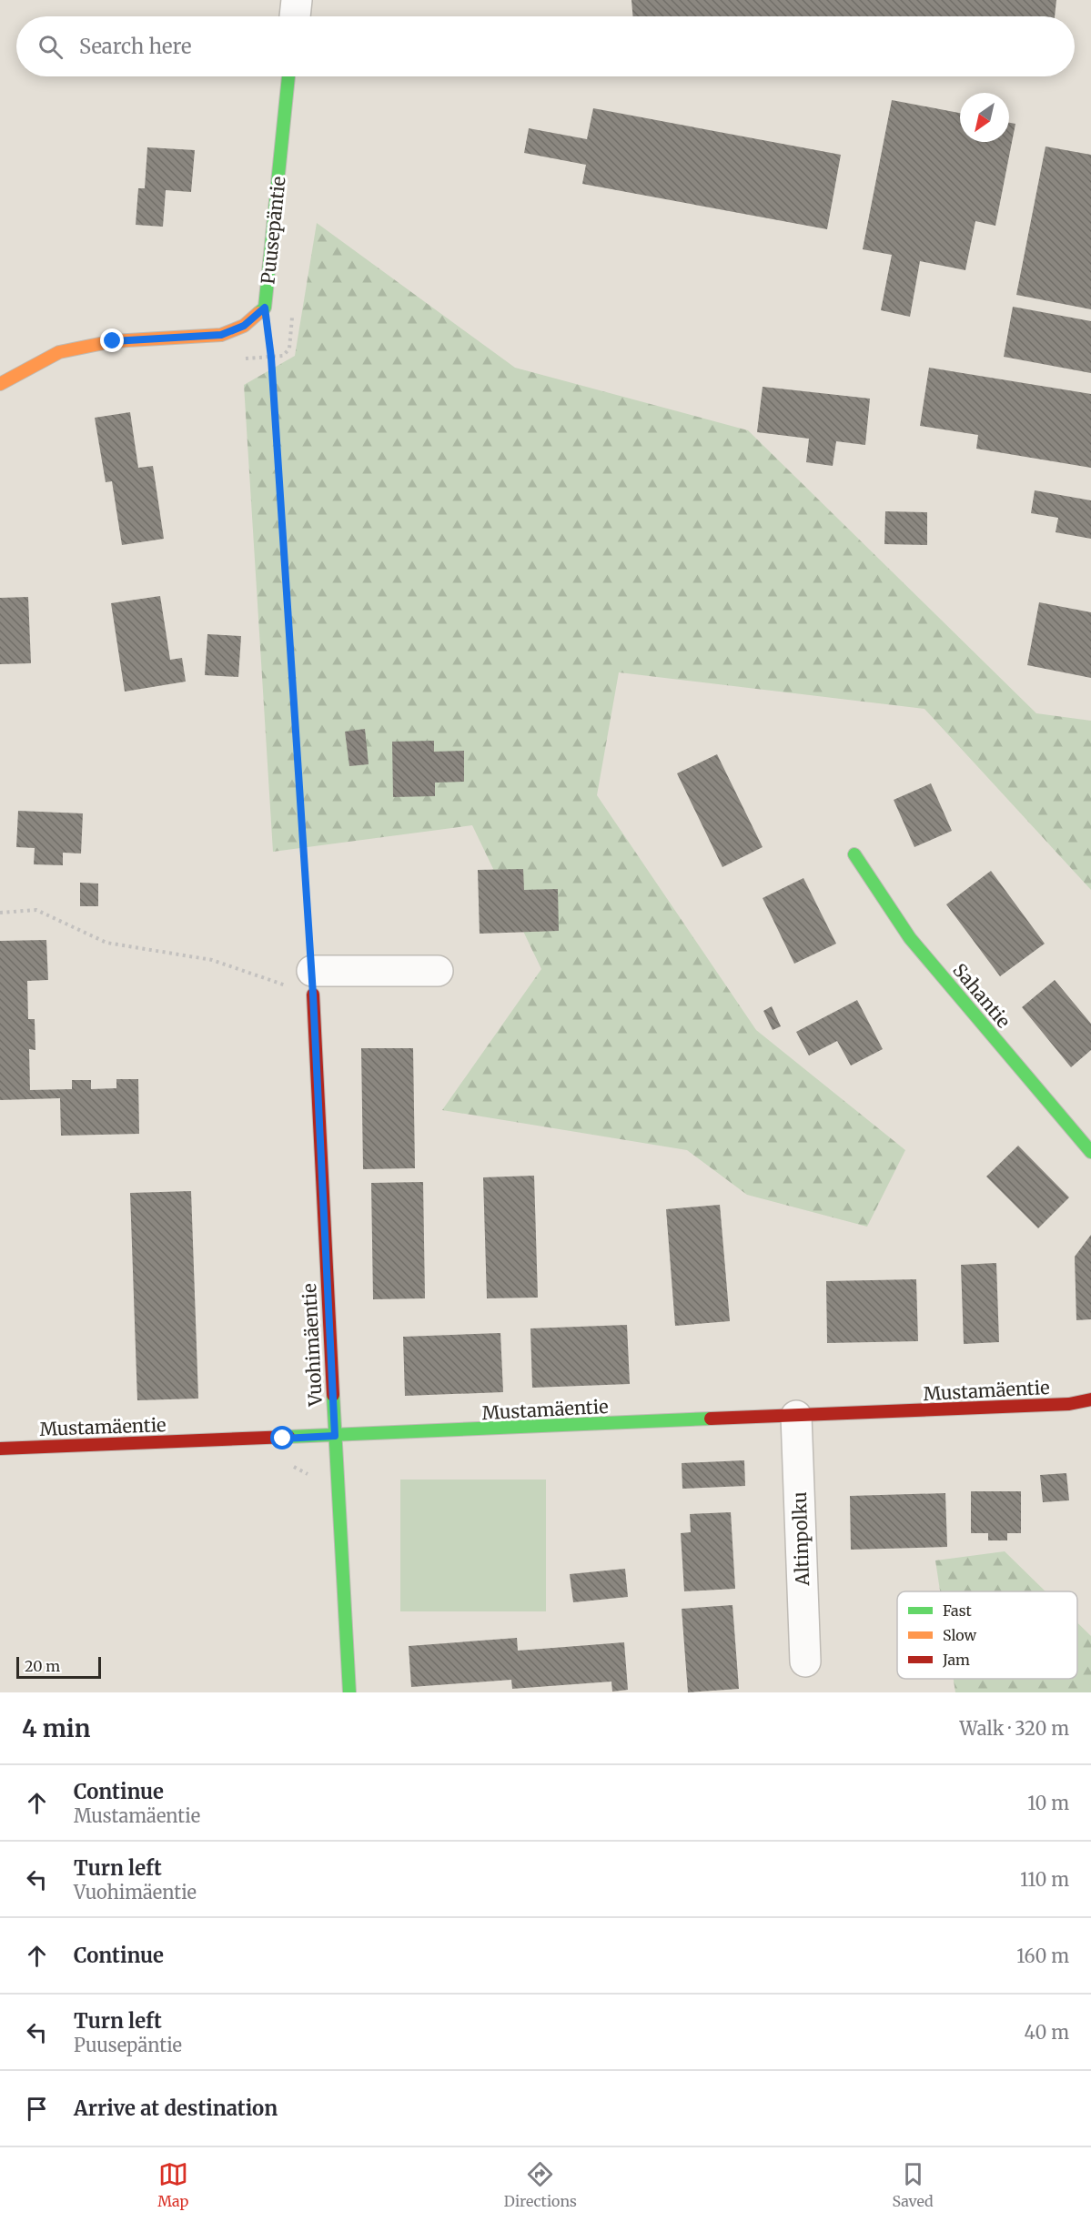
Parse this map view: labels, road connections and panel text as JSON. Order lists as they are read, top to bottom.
{
  "streets": {
    "street": [
      "Puusepäntie",
      "Sahantie",
      "Vuohimäentie",
      "Mustamäentie",
      "Altinpolku"
    ]
  },
  "crossings": [
    ["Vuohimäentie", "Mustamäentie"],
    ["Mustamäentie", "Altinpolku"]
  ],
  "legend": ["Fast", "Slow", "Jam"],
  "scale_bar": "20 m",
  "north": "bottom left",
  "page": {
    "search": "Search here",
    "scale": "20 m",
    "heading": ["4 min", "Walk · 320 m"],
    "list": [
      ["Continue", "Mustamäentie", "10 m"],
      ["Turn left", "Vuohimäentie", "110 m"],
      ["Continue", "160 m"],
      ["Turn left", "Puusepäntie", "40 m"],
      "Arrive at destination"
    ],
    "nav": ["Map", "Directions", "Saved"]
  }
}
